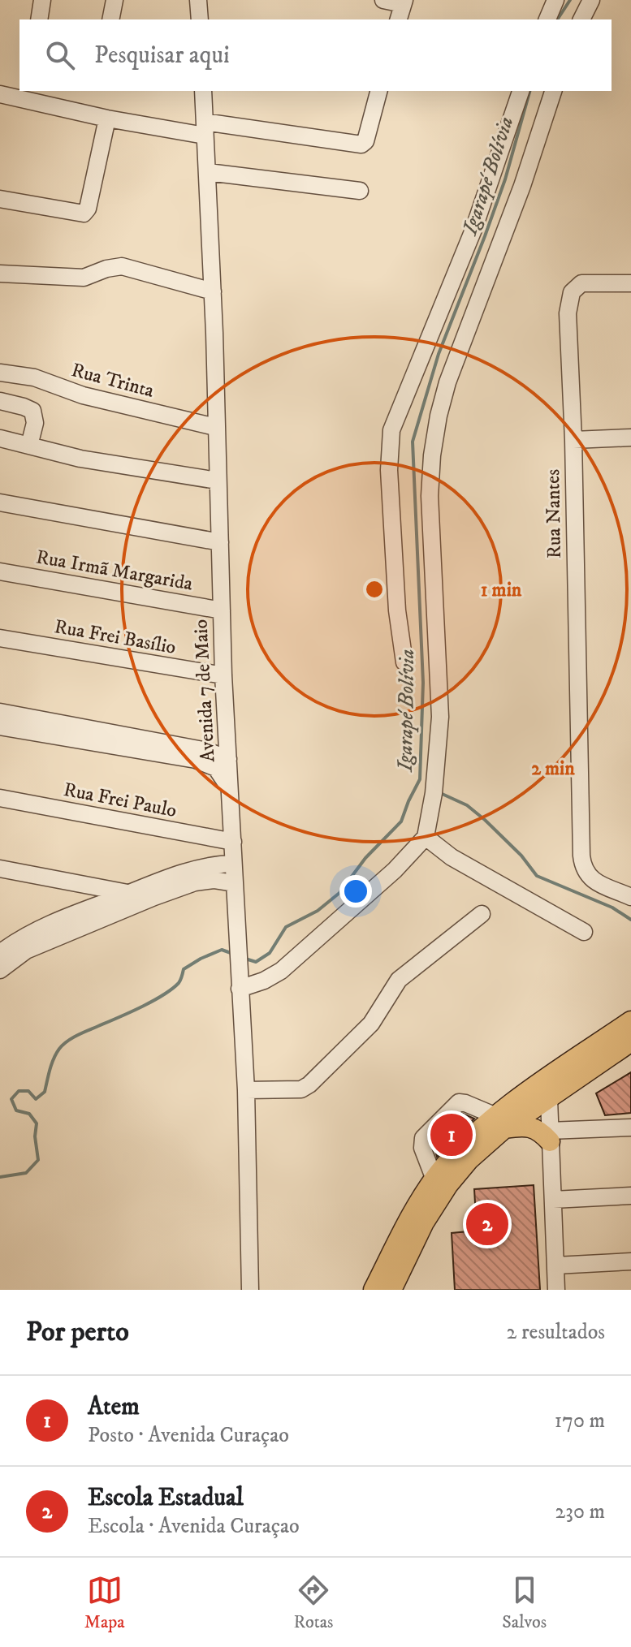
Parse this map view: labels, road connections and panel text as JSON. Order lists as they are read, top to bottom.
{
  "streets": {
    "street": [
      "Rua Trinta",
      "Rua Nantes",
      "Rua Irmã Margarida",
      "Rua Frei Basílio",
      "Avenida 7 de Maio",
      "Rua Frei Paulo"
    ]
  },
  "crossings": [
    ["Rua Trinta", "Avenida 7 de Maio"],
    ["Rua Irmã Margarida", "Avenida 7 de Maio"],
    ["Rua Frei Basílio", "Avenida 7 de Maio"],
    ["Avenida 7 de Maio", "Rua Frei Paulo"]
  ],
  "water": ["Igarapé Bolívia"],
  "page": {
    "search": "Pesquisar aqui",
    "pins": ["1", "2"],
    "heading": ["Por perto", "2 resultados"],
    "list": [
      {
        "mark": "1",
        "name": "Atem",
        "note": "Posto · Avenida Curaçao",
        "value": "170 m"
      },
      {
        "mark": "2",
        "name": "Escola Estadual",
        "note": "Escola · Avenida Curaçao",
        "value": "230 m"
      }
    ],
    "nav": ["Mapa", "Rotas", "Salvos"]
  },
  "rings": ["1 min", "2 min"]
}
